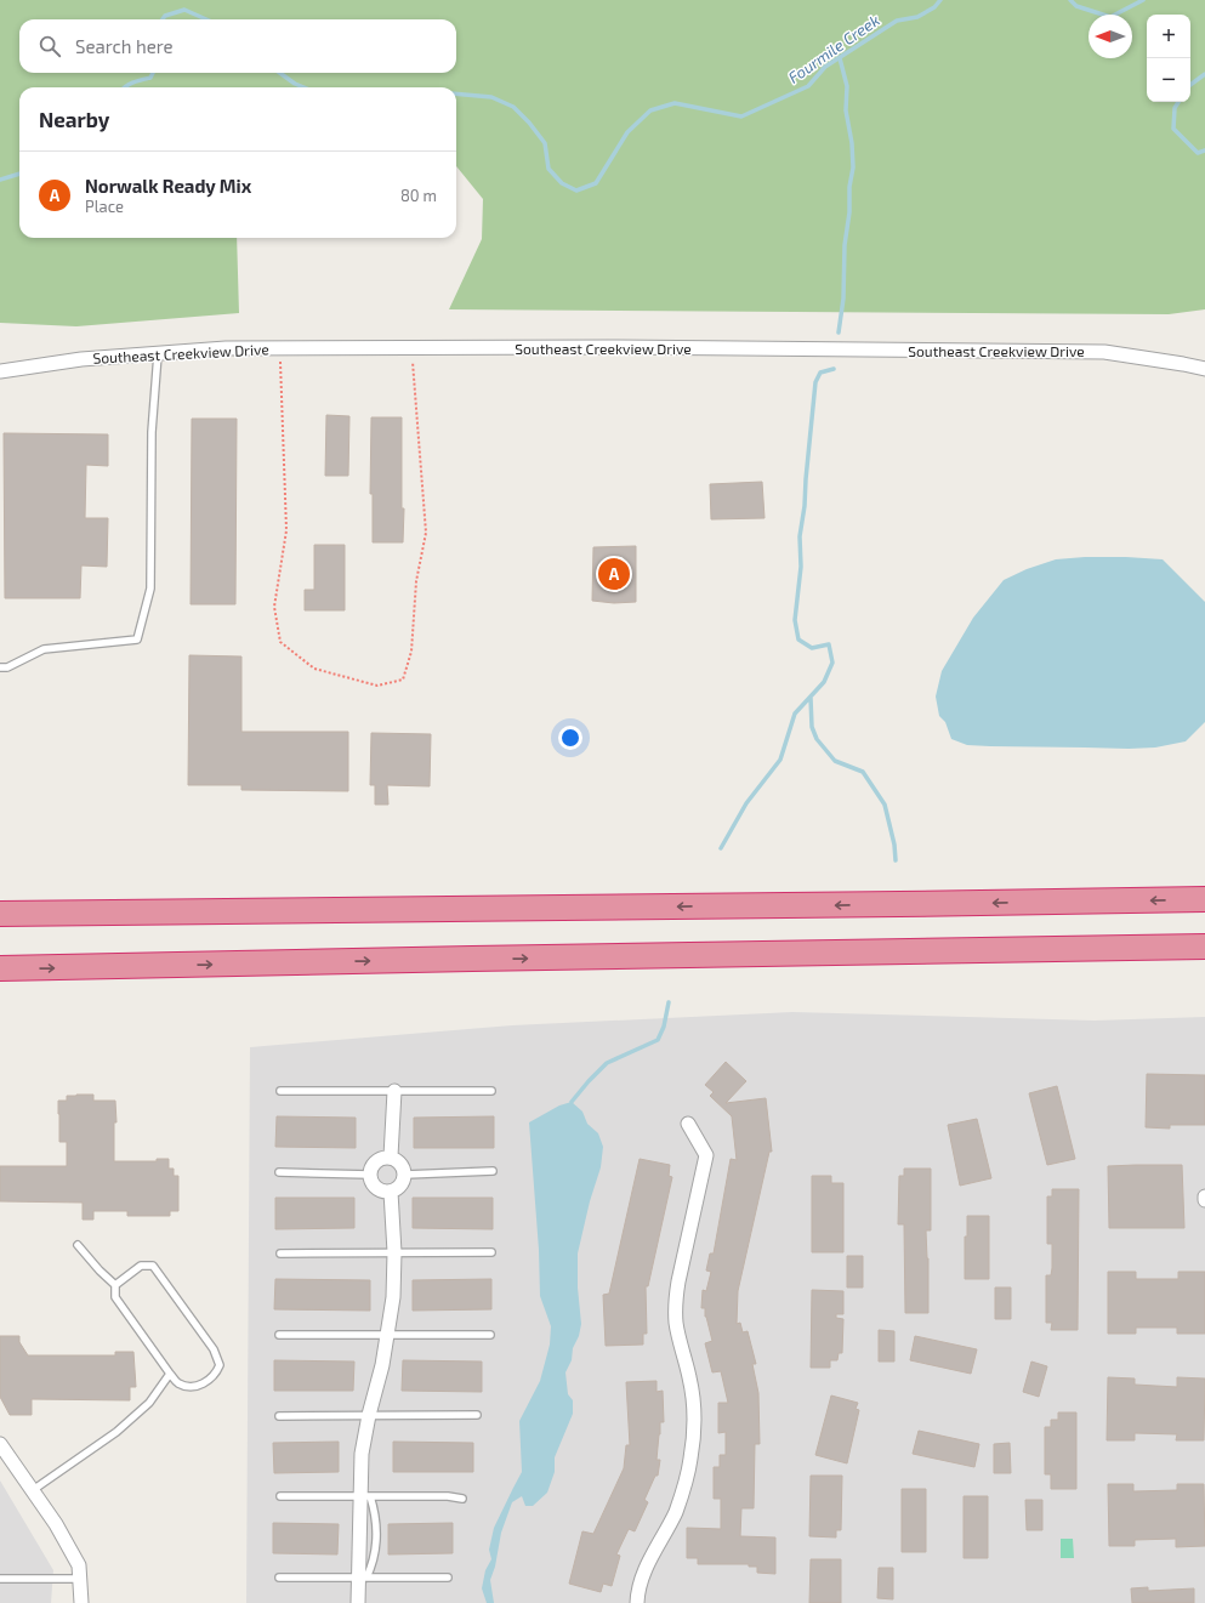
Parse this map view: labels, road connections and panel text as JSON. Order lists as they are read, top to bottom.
{
  "streets": {
    "street": ["Southeast Creekview Drive"]
  },
  "water": ["Fourmile Creek"],
  "north": "left",
  "page": {
    "map_buttons": ["+", "−"],
    "search": "Search here",
    "heading": "Nearby",
    "list": [
      {
        "mark": "A",
        "name": "Norwalk Ready Mix",
        "note": "Place",
        "value": "80 m"
      }
    ],
    "pins": "A"
  }
}
